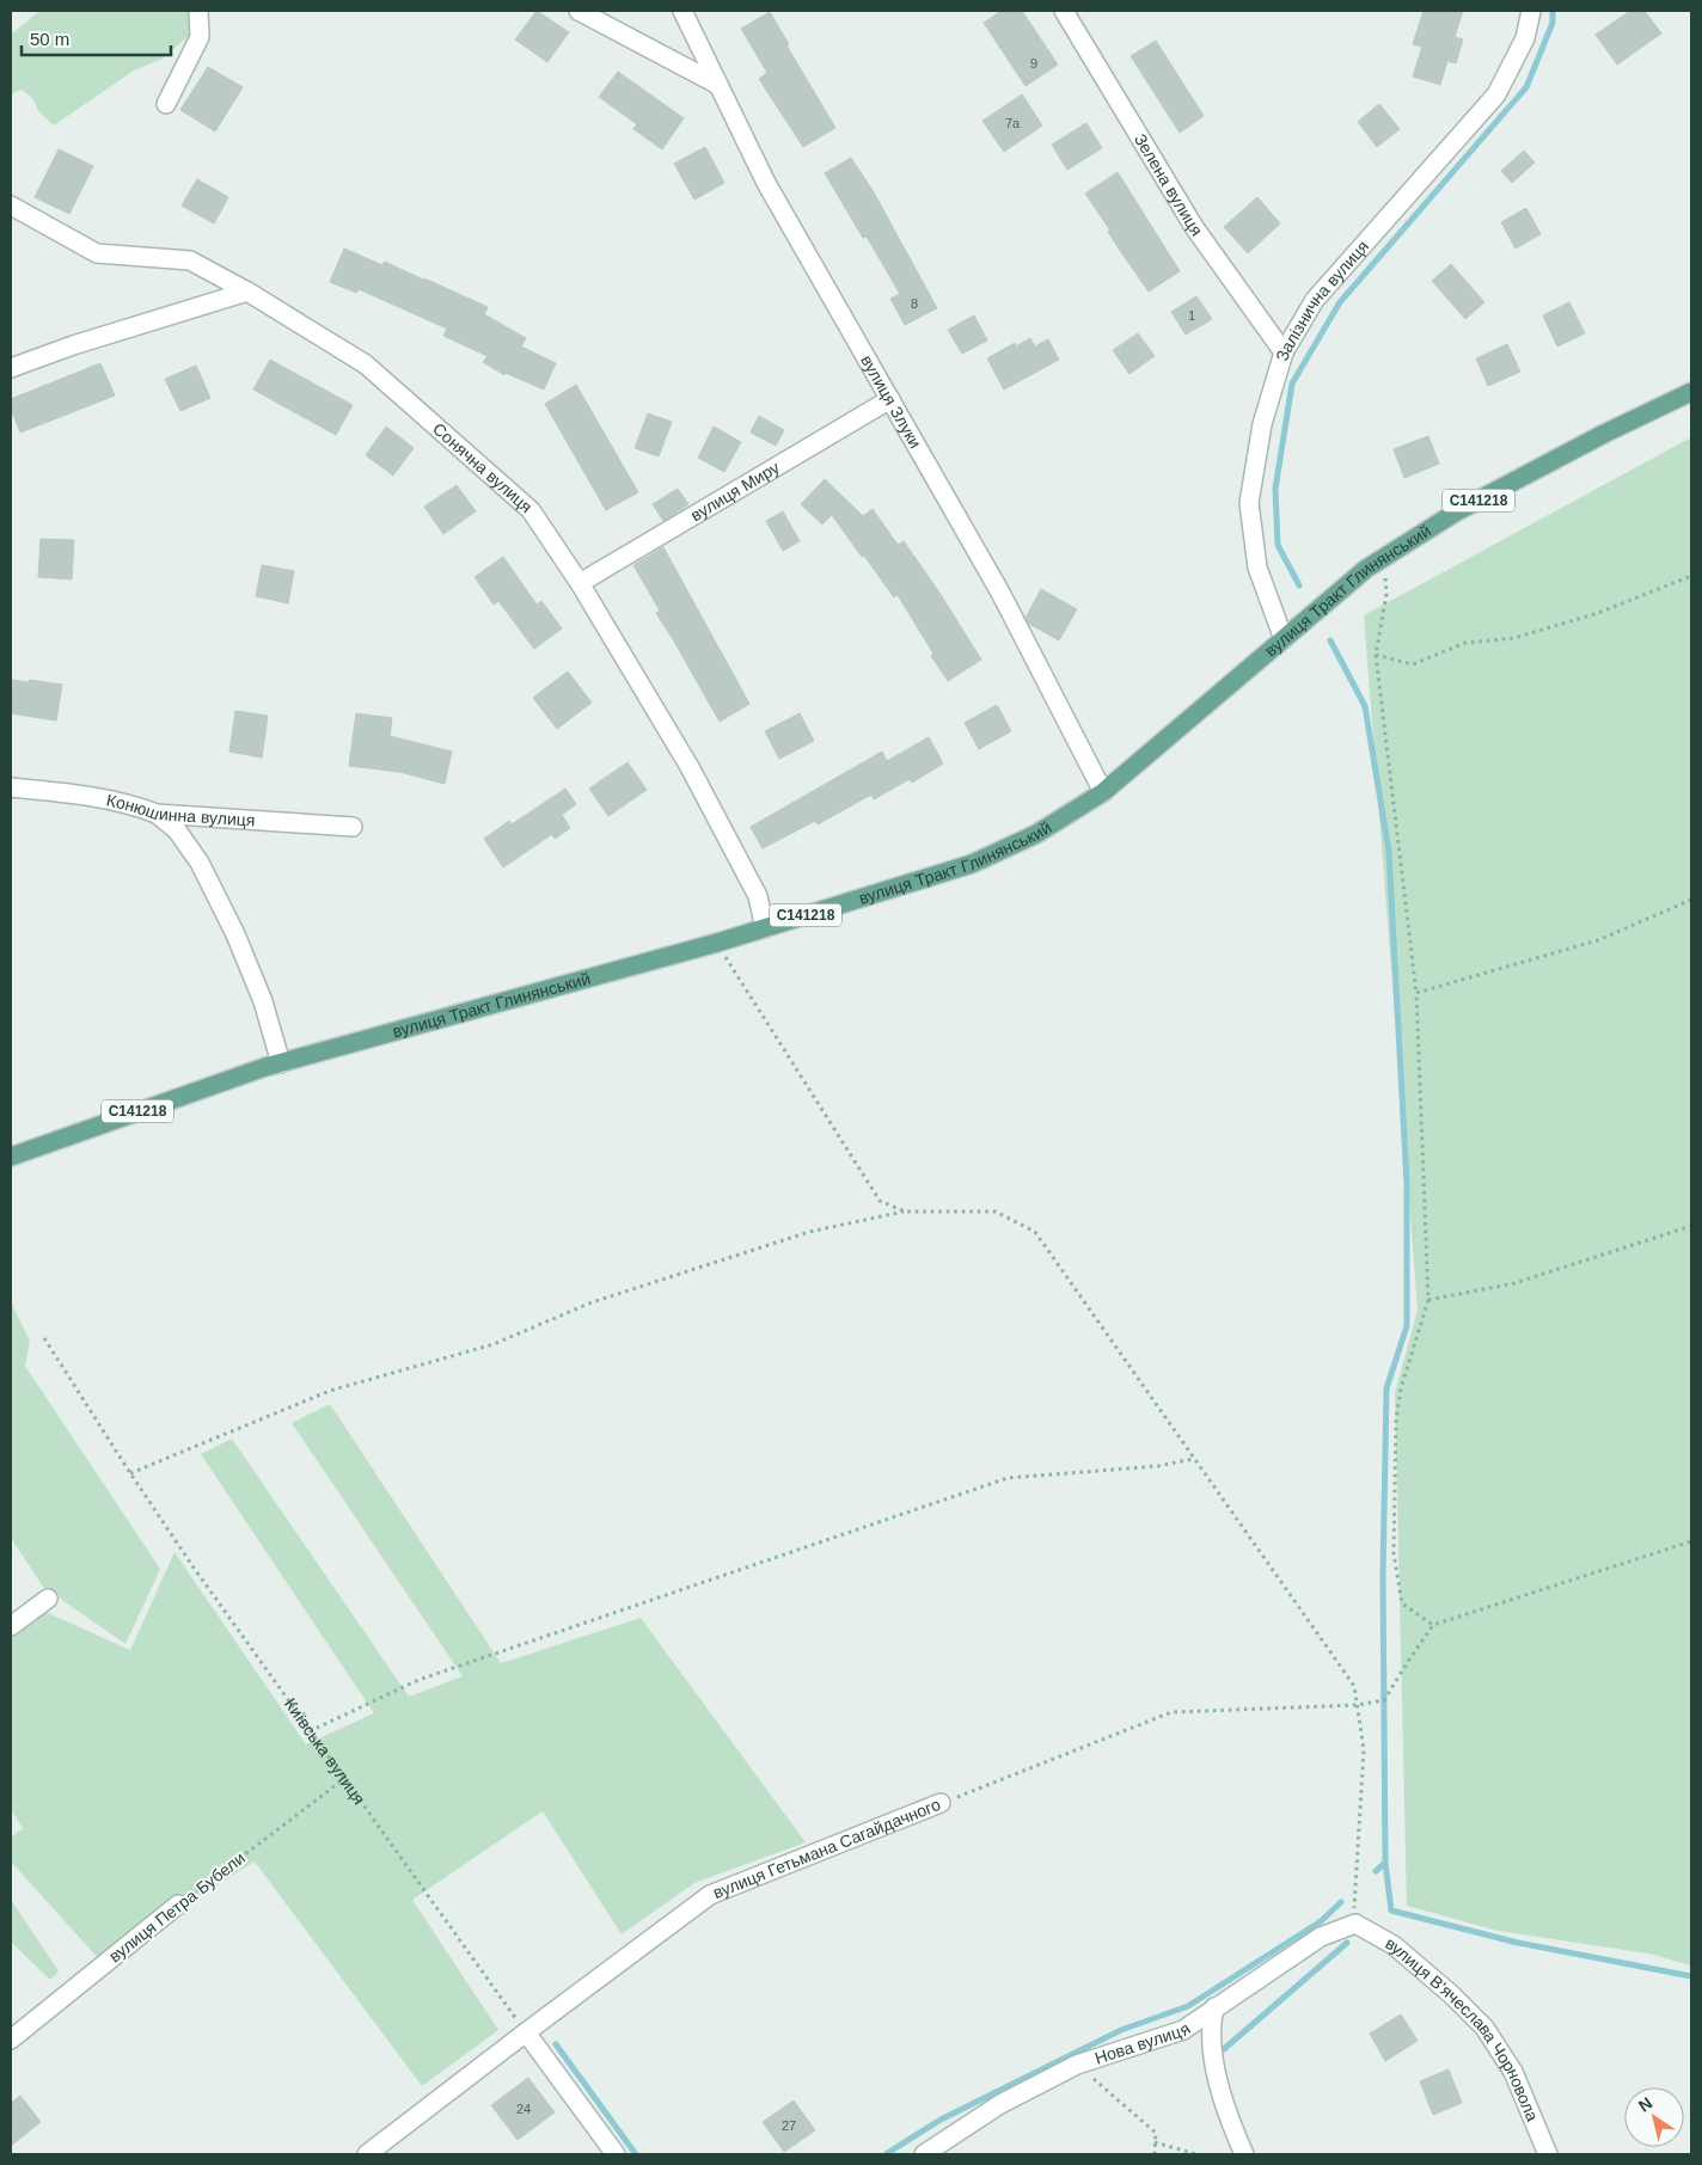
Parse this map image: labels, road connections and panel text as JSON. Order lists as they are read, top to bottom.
{
  "streets": {
    "main road": ["С141218", "вулиця Тракт Глинянський"],
    "street": [
      "Зелена вулиця",
      "Залізнична вулиця",
      "вулиця Злуки",
      "Сонячна вулиця",
      "вулиця Миру",
      "Конюшинна вулиця",
      "вулиця Гетьмана Сагайдачного",
      "вулиця Петра Бубели",
      "вулиця В'ячеслава Чорновола",
      "Нова вулиця"
    ],
    "path": ["Київська вулиця"]
  },
  "crossings": [
    ["Зелена вулиця", "Залізнична вулиця"],
    ["Залізнична вулиця", "вулиця Тракт Глинянський"],
    ["вулиця Злуки", "вулиця Миру"],
    ["вулиця Злуки", "вулиця Тракт Глинянський"],
    ["Сонячна вулиця", "вулиця Миру"],
    ["Сонячна вулиця", "вулиця Тракт Глинянський"],
    ["Київська вулиця", "вулиця Гетьмана Сагайдачного"],
    ["Київська вулиця", "вулиця Петра Бубели"],
    ["вулиця В'ячеслава Чорновола", "Нова вулиця"]
  ],
  "house_numbers": [
    "9",
    "7а",
    "8",
    "1",
    "24",
    "27"
  ],
  "scale_bar": "50 m",
  "north": "top left"
}
